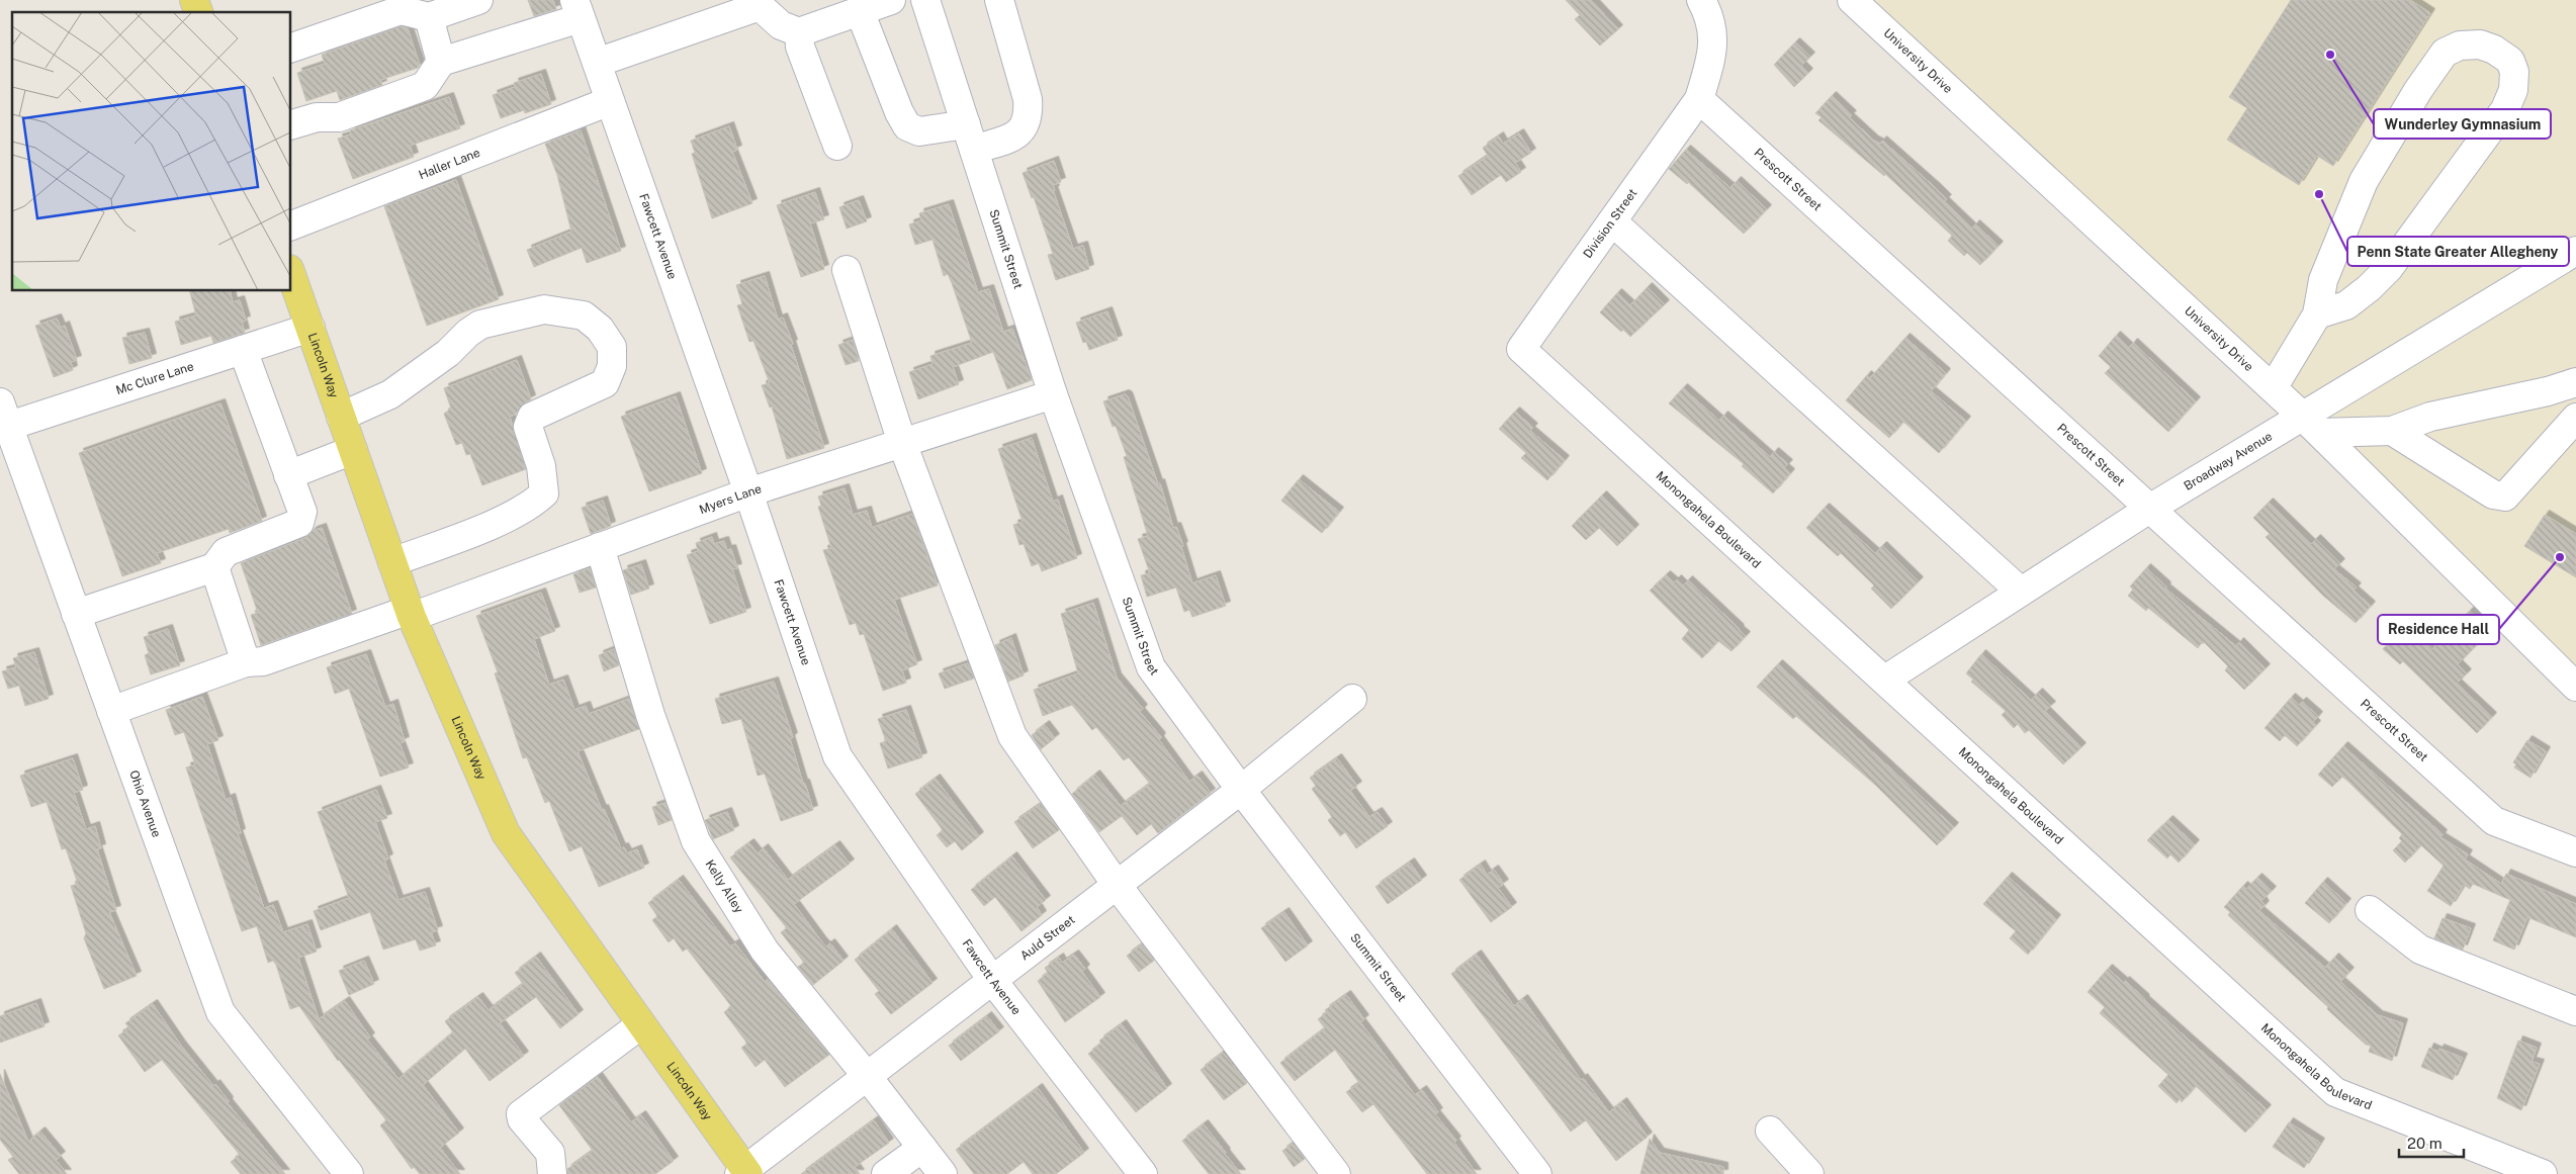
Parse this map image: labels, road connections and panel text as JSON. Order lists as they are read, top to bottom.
{
  "streets": {
    "main road": ["Lincoln Way"],
    "street": [
      "University Drive",
      "Haller Lane",
      "Prescott Street",
      "Division Street",
      "Fawcett Avenue",
      "Summit Street",
      "Mc Clure Lane",
      "Broadway Avenue",
      "Myers Lane",
      "Monongahela Boulevard",
      "Ohio Avenue",
      "Kelly Alley",
      "Auld Street"
    ]
  },
  "crossings": [
    ["University Drive", "Broadway Avenue"],
    ["Haller Lane", "Fawcett Avenue"],
    ["Prescott Street", "Division Street"],
    ["Prescott Street", "Broadway Avenue"],
    ["Division Street", "Monongahela Boulevard"],
    ["Fawcett Avenue", "Myers Lane"],
    ["Fawcett Avenue", "Auld Street"],
    ["Summit Street", "Myers Lane"],
    ["Summit Street", "Auld Street"],
    ["Lincoln Way", "Mc Clure Lane"],
    ["Lincoln Way", "Myers Lane"],
    ["Lincoln Way", "Auld Street"],
    ["Mc Clure Lane", "Ohio Avenue"],
    ["Broadway Avenue", "Monongahela Boulevard"],
    ["Myers Lane", "Ohio Avenue"],
    ["Myers Lane", "Kelly Alley"],
    ["Kelly Alley", "Auld Street"]
  ],
  "places": ["Wunderley Gymnasium", "Penn State Greater Allegheny", "Residence Hall"],
  "scale_bar": "20 m"
}
